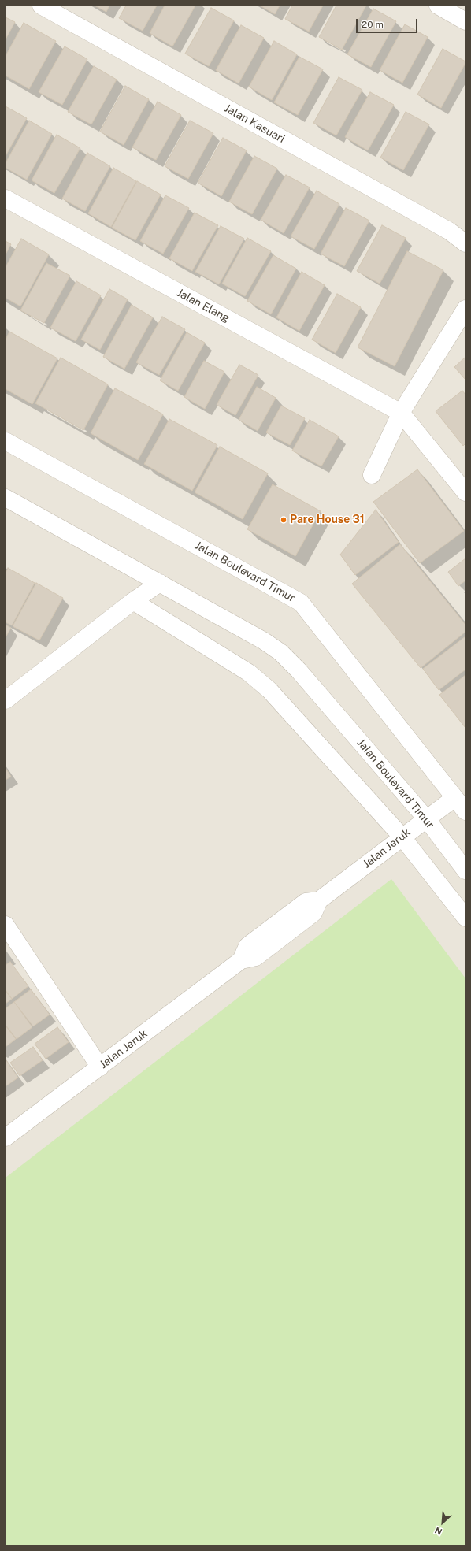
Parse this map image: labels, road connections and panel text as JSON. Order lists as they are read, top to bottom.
{
  "streets": {
    "street": [
      "Jalan Kasuari",
      "Jalan Elang",
      "Jalan Boulevard Timur",
      "Jalan Jeruk"
    ]
  },
  "crossings": [
    ["Jalan Boulevard Timur", "Jalan Jeruk"]
  ],
  "places": ["Pare House 31"],
  "scale_bar": "20 m",
  "north": "bottom left"
}
